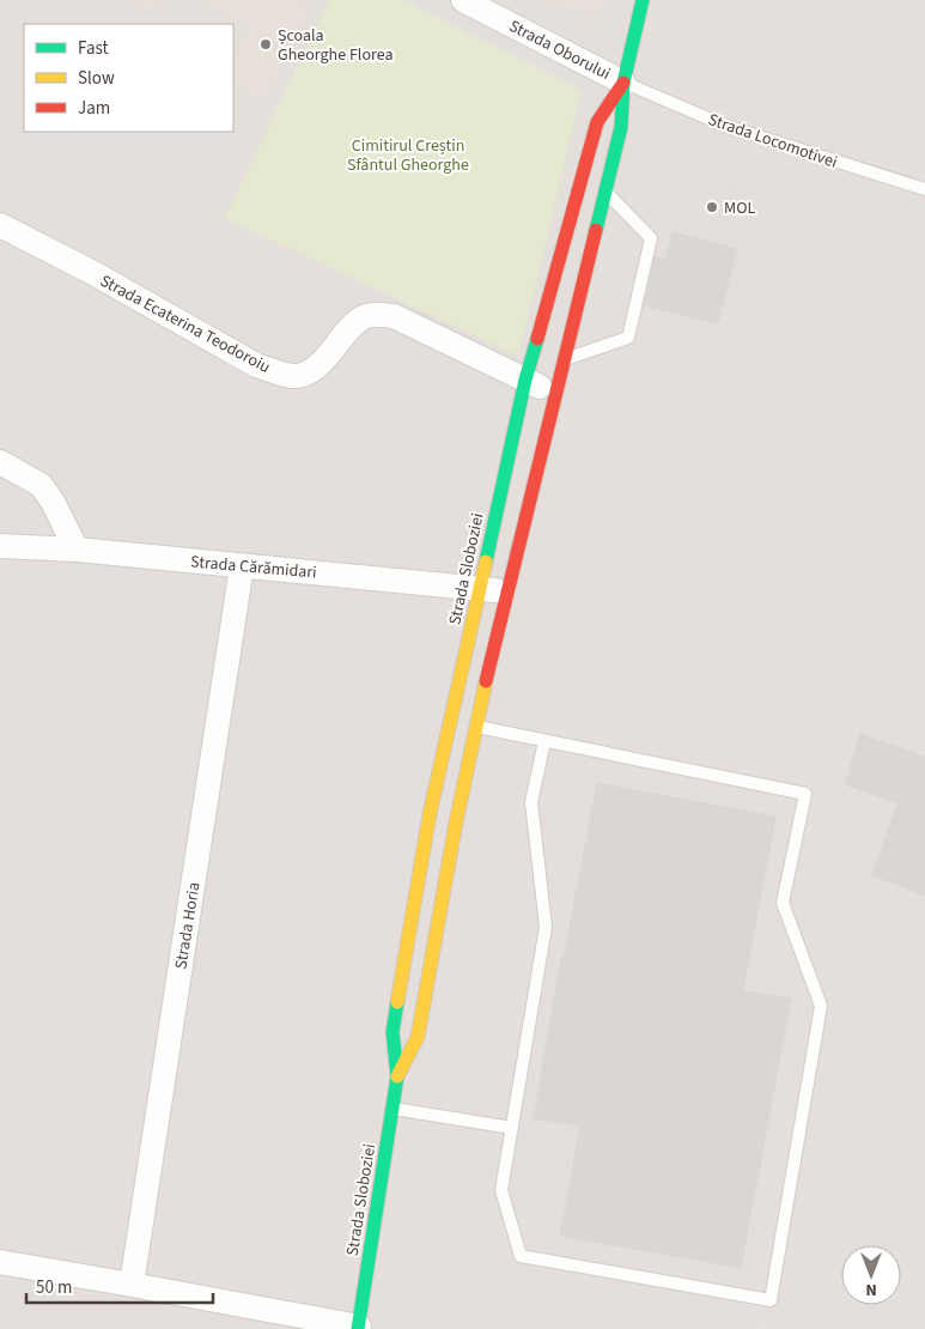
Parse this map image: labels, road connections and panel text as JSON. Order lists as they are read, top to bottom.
{
  "streets": {
    "main road": ["Strada Sloboziei"],
    "street": [
      "Strada Oborului",
      "Strada Ecaterina Teodoroiu",
      "Strada Cărămidari",
      "Strada Horia"
    ],
    "lane": ["Strada Locomotivei"]
  },
  "crossings": [
    ["Strada Oborului", "Strada Locomotivei"],
    ["Strada Oborului", "Strada Sloboziei"],
    ["Strada Locomotivei", "Strada Sloboziei"],
    ["Strada Ecaterina Teodoroiu", "Strada Sloboziei"],
    ["Strada Cărămidari", "Strada Sloboziei"],
    ["Strada Cărămidari", "Strada Horia"]
  ],
  "parks": ["Cimitirul Creștin Sfântul Gheorghe"],
  "places": ["Școala Gheorghe Florea", "MOL"],
  "legend": ["Fast", "Slow", "Jam"],
  "scale_bar": "50 m",
  "north": "bottom"
}
